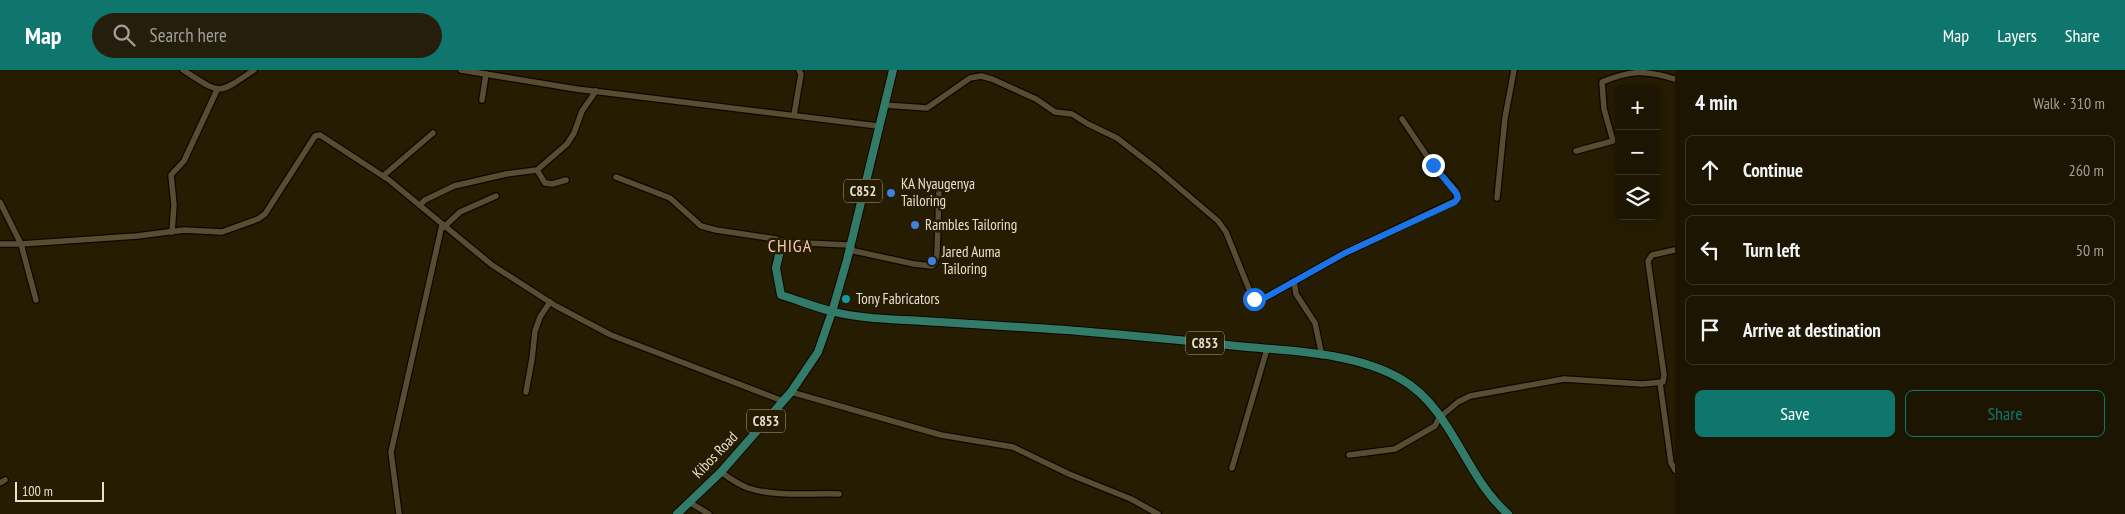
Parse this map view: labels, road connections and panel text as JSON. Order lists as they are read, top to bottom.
{
  "streets": {
    "main road": ["C852", "C853", "Kibos Road"]
  },
  "crossings": [
    ["C852", "C853"],
    ["C852", "Kibos Road"],
    ["C853", "Kibos Road"]
  ],
  "districts": ["CHIGA"],
  "places": [
    "KA Nyaugenya Tailoring",
    "Rambles Tailoring",
    "Jared Auma Tailoring",
    "Tony Fabricators"
  ],
  "scale_bar": "100 m",
  "page": {
    "header": "Map",
    "search": "Search here",
    "nav": ["Map", "Layers", "Share"],
    "heading": ["4 min", "Walk · 310 m"],
    "map_buttons": ["+", "−"],
    "list": [
      ["Continue", "260 m"],
      ["Turn left", "50 m"],
      "Arrive at destination"
    ],
    "buttons": ["Save", "Share"],
    "scale": "100 m"
  }
}
